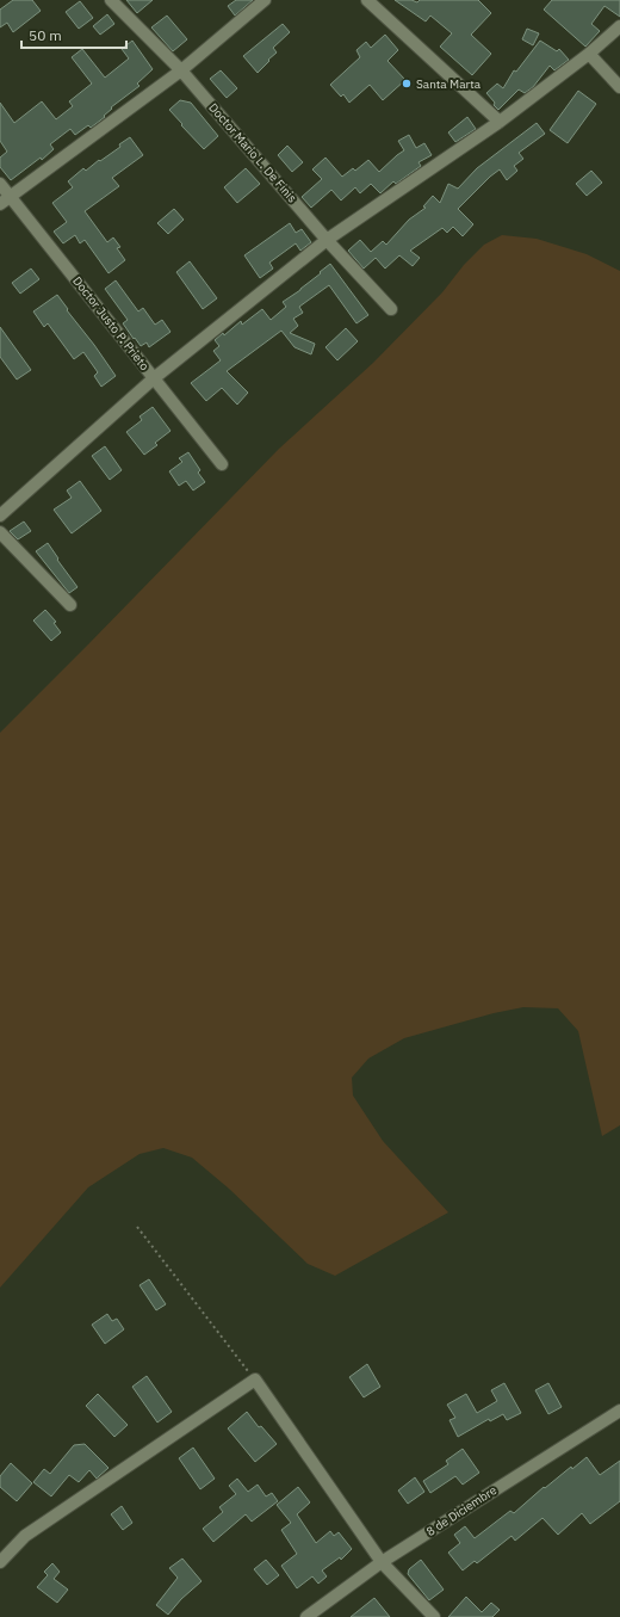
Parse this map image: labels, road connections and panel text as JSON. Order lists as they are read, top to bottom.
{
  "streets": {
    "street": ["Doctor Mario L. De Finis", "Doctor Justo P. Prieto", "8 de Diciembre"]
  },
  "places": ["Santa Marta"],
  "scale_bar": "50 m"
}
